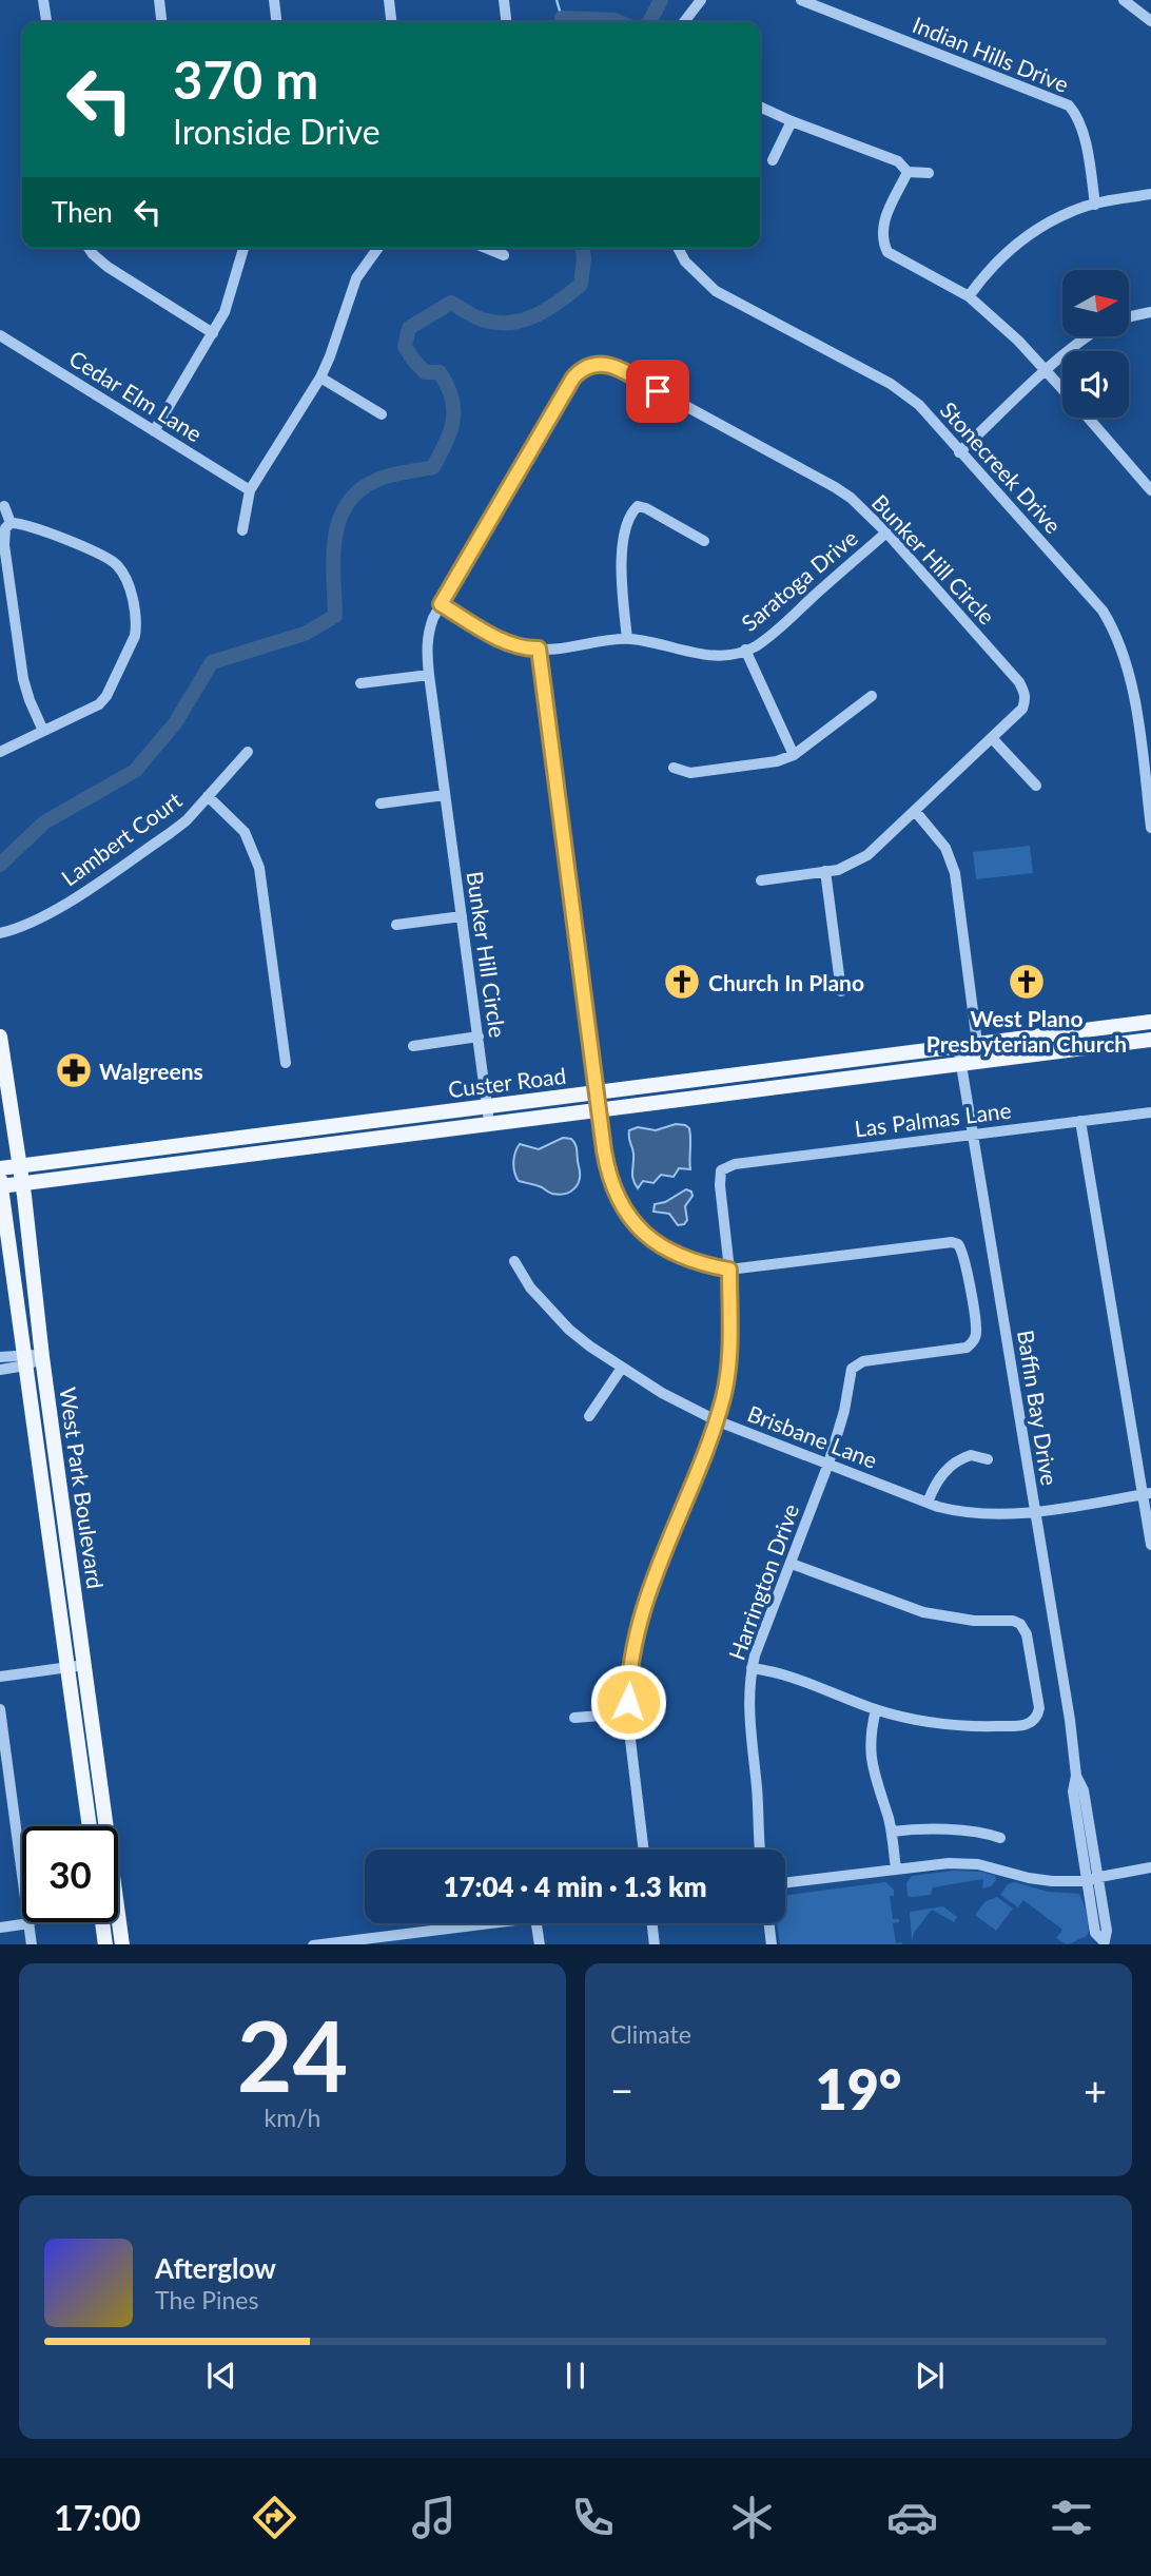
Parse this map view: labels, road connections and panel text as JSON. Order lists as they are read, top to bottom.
{
  "streets": {
    "main road": ["Custer Road", "West Park Boulevard"],
    "street": [
      "Indian Hills Drive",
      "Cedar Elm Lane",
      "Stonecreek Drive",
      "Bunker Hill Circle",
      "Saratoga Drive",
      "Lambert Court",
      "Las Palmas Lane",
      "Baffin Bay Drive",
      "Brisbane Lane",
      "Harrington Drive"
    ]
  },
  "crossings": [
    ["Bunker Hill Circle", "Saratoga Drive"],
    ["Bunker Hill Circle", "Custer Road"],
    ["Custer Road", "Baffin Bay Drive"],
    ["Custer Road", "West Park Boulevard"],
    ["Las Palmas Lane", "Baffin Bay Drive"],
    ["Las Palmas Lane", "Harrington Drive"],
    ["Baffin Bay Drive", "Brisbane Lane"],
    ["Brisbane Lane", "Harrington Drive"]
  ],
  "places": {
    "church": ["Church In Plano", "West Plano Presbyterian Church"],
    "pharmacy": ["Walgreens"]
  },
  "north": "right",
  "page": {
    "turn": ["370 m", "Ironside Drive"],
    "then": "Then",
    "limit": "30",
    "trip": "17:04 · 4 min · 1.3 km",
    "tile": [
      ["24", "km/h"],
      "Climate"
    ],
    "heat": ["−", "19°", "+"],
    "song": ["Afterglow", "The Pines"],
    "tabs": "17:00"
  }
}
